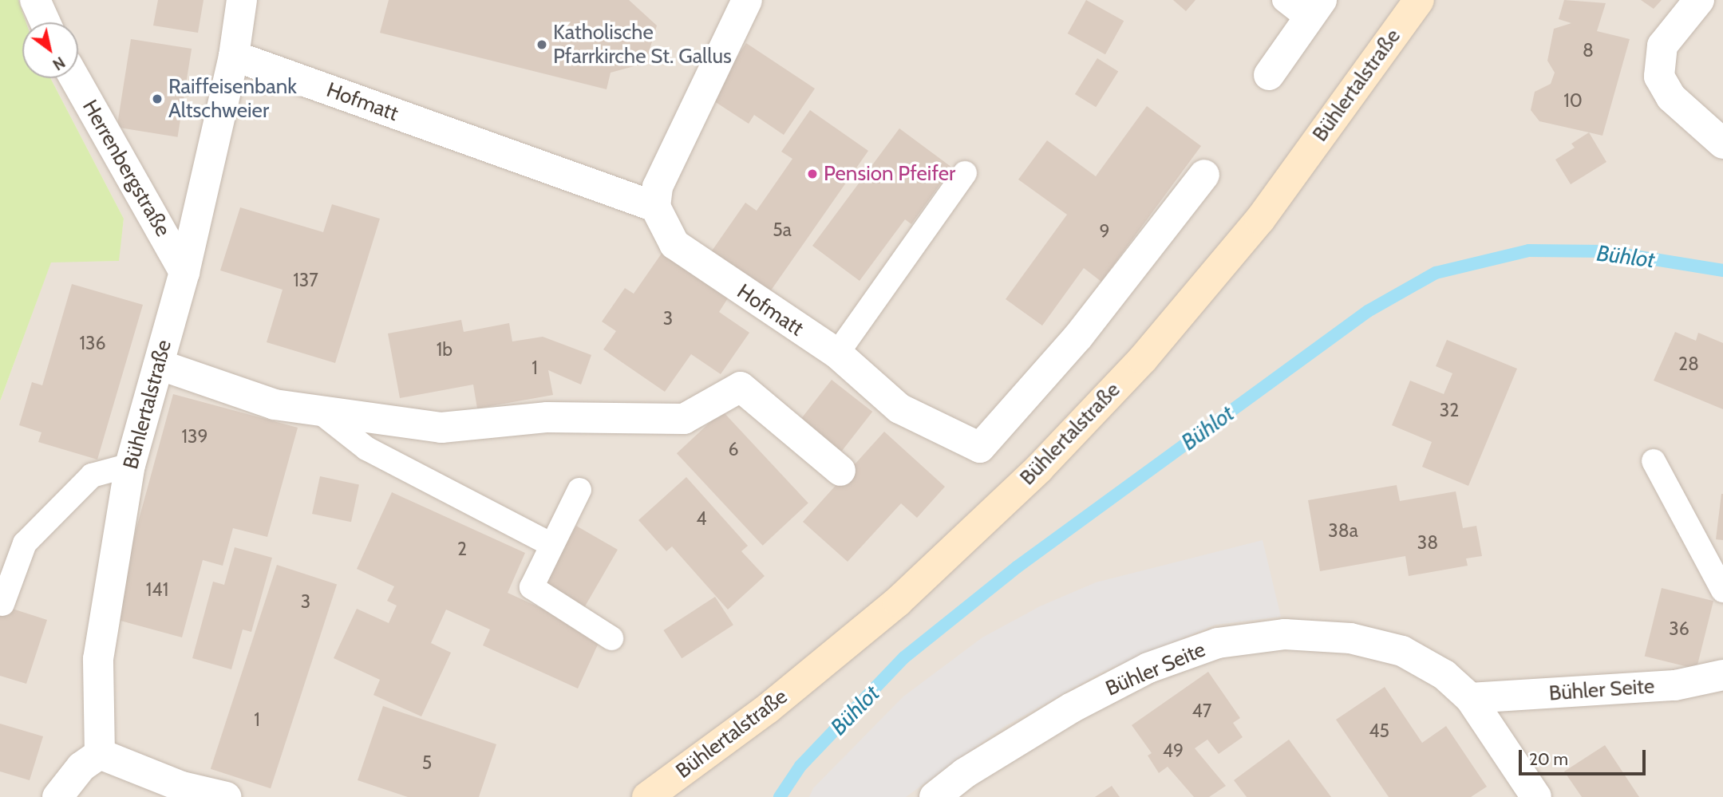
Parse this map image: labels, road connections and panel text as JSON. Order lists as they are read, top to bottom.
{
  "streets": {
    "main road": ["Bühlertalstraße"],
    "street": ["Hofmatt", "Herrenbergstraße", "Bühler Seite"]
  },
  "crossings": [
    ["Bühlertalstraße", "Hofmatt"],
    ["Bühlertalstraße", "Herrenbergstraße"]
  ],
  "water": ["Bühlot"],
  "places": ["Katholische Pfarrkirche St. Gallus", "Raiffeisenbank Altschweier", "Pension Pfeifer"],
  "house_numbers": [
    "8",
    "10",
    "5a",
    "9",
    "137",
    "3",
    "136",
    "1b",
    "28",
    "1",
    "32",
    "139",
    "6",
    "4",
    "38a",
    "38",
    "2",
    "141",
    "3",
    "36",
    "47",
    "1",
    "45",
    "49",
    "5"
  ],
  "scale_bar": "20 m",
  "north": "bottom right"
}
